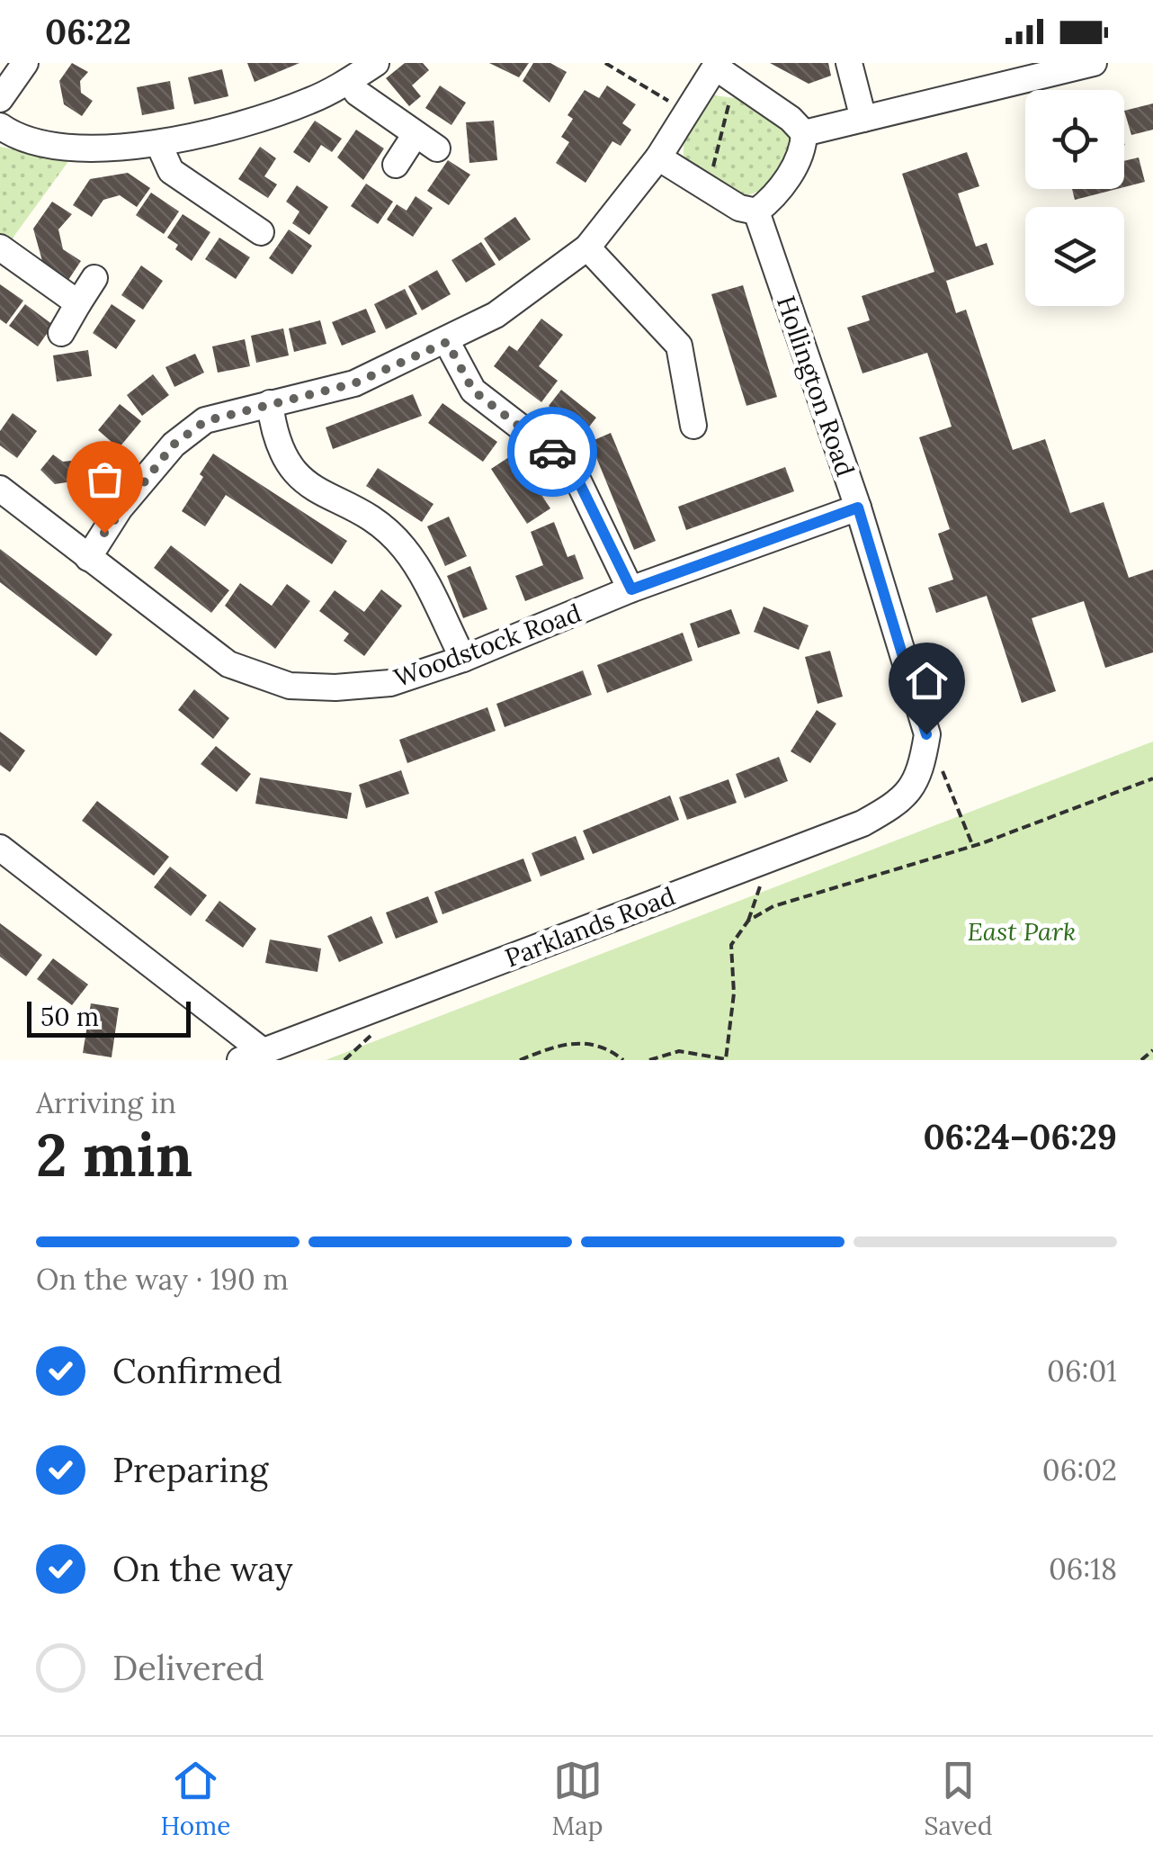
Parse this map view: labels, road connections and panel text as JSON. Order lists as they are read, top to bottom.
{
  "streets": {
    "street": ["Hollington Road", "Woodstock Road", "Parklands Road"]
  },
  "crossings": [
    ["Hollington Road", "Woodstock Road"],
    ["Hollington Road", "Parklands Road"]
  ],
  "parks": ["East Park"],
  "scale_bar": "50 m",
  "page": {
    "status": "06:22",
    "scale": "50 m",
    "heading": ["2 min", "Arriving in", "06:24–06:29"],
    "bar": "On the way · 190 m",
    "list": [
      ["Confirmed", "06:01"],
      ["Preparing", "06:02"],
      ["On the way", "06:18"],
      "Delivered"
    ],
    "tabs": ["Home", "Map", "Saved"]
  }
}
